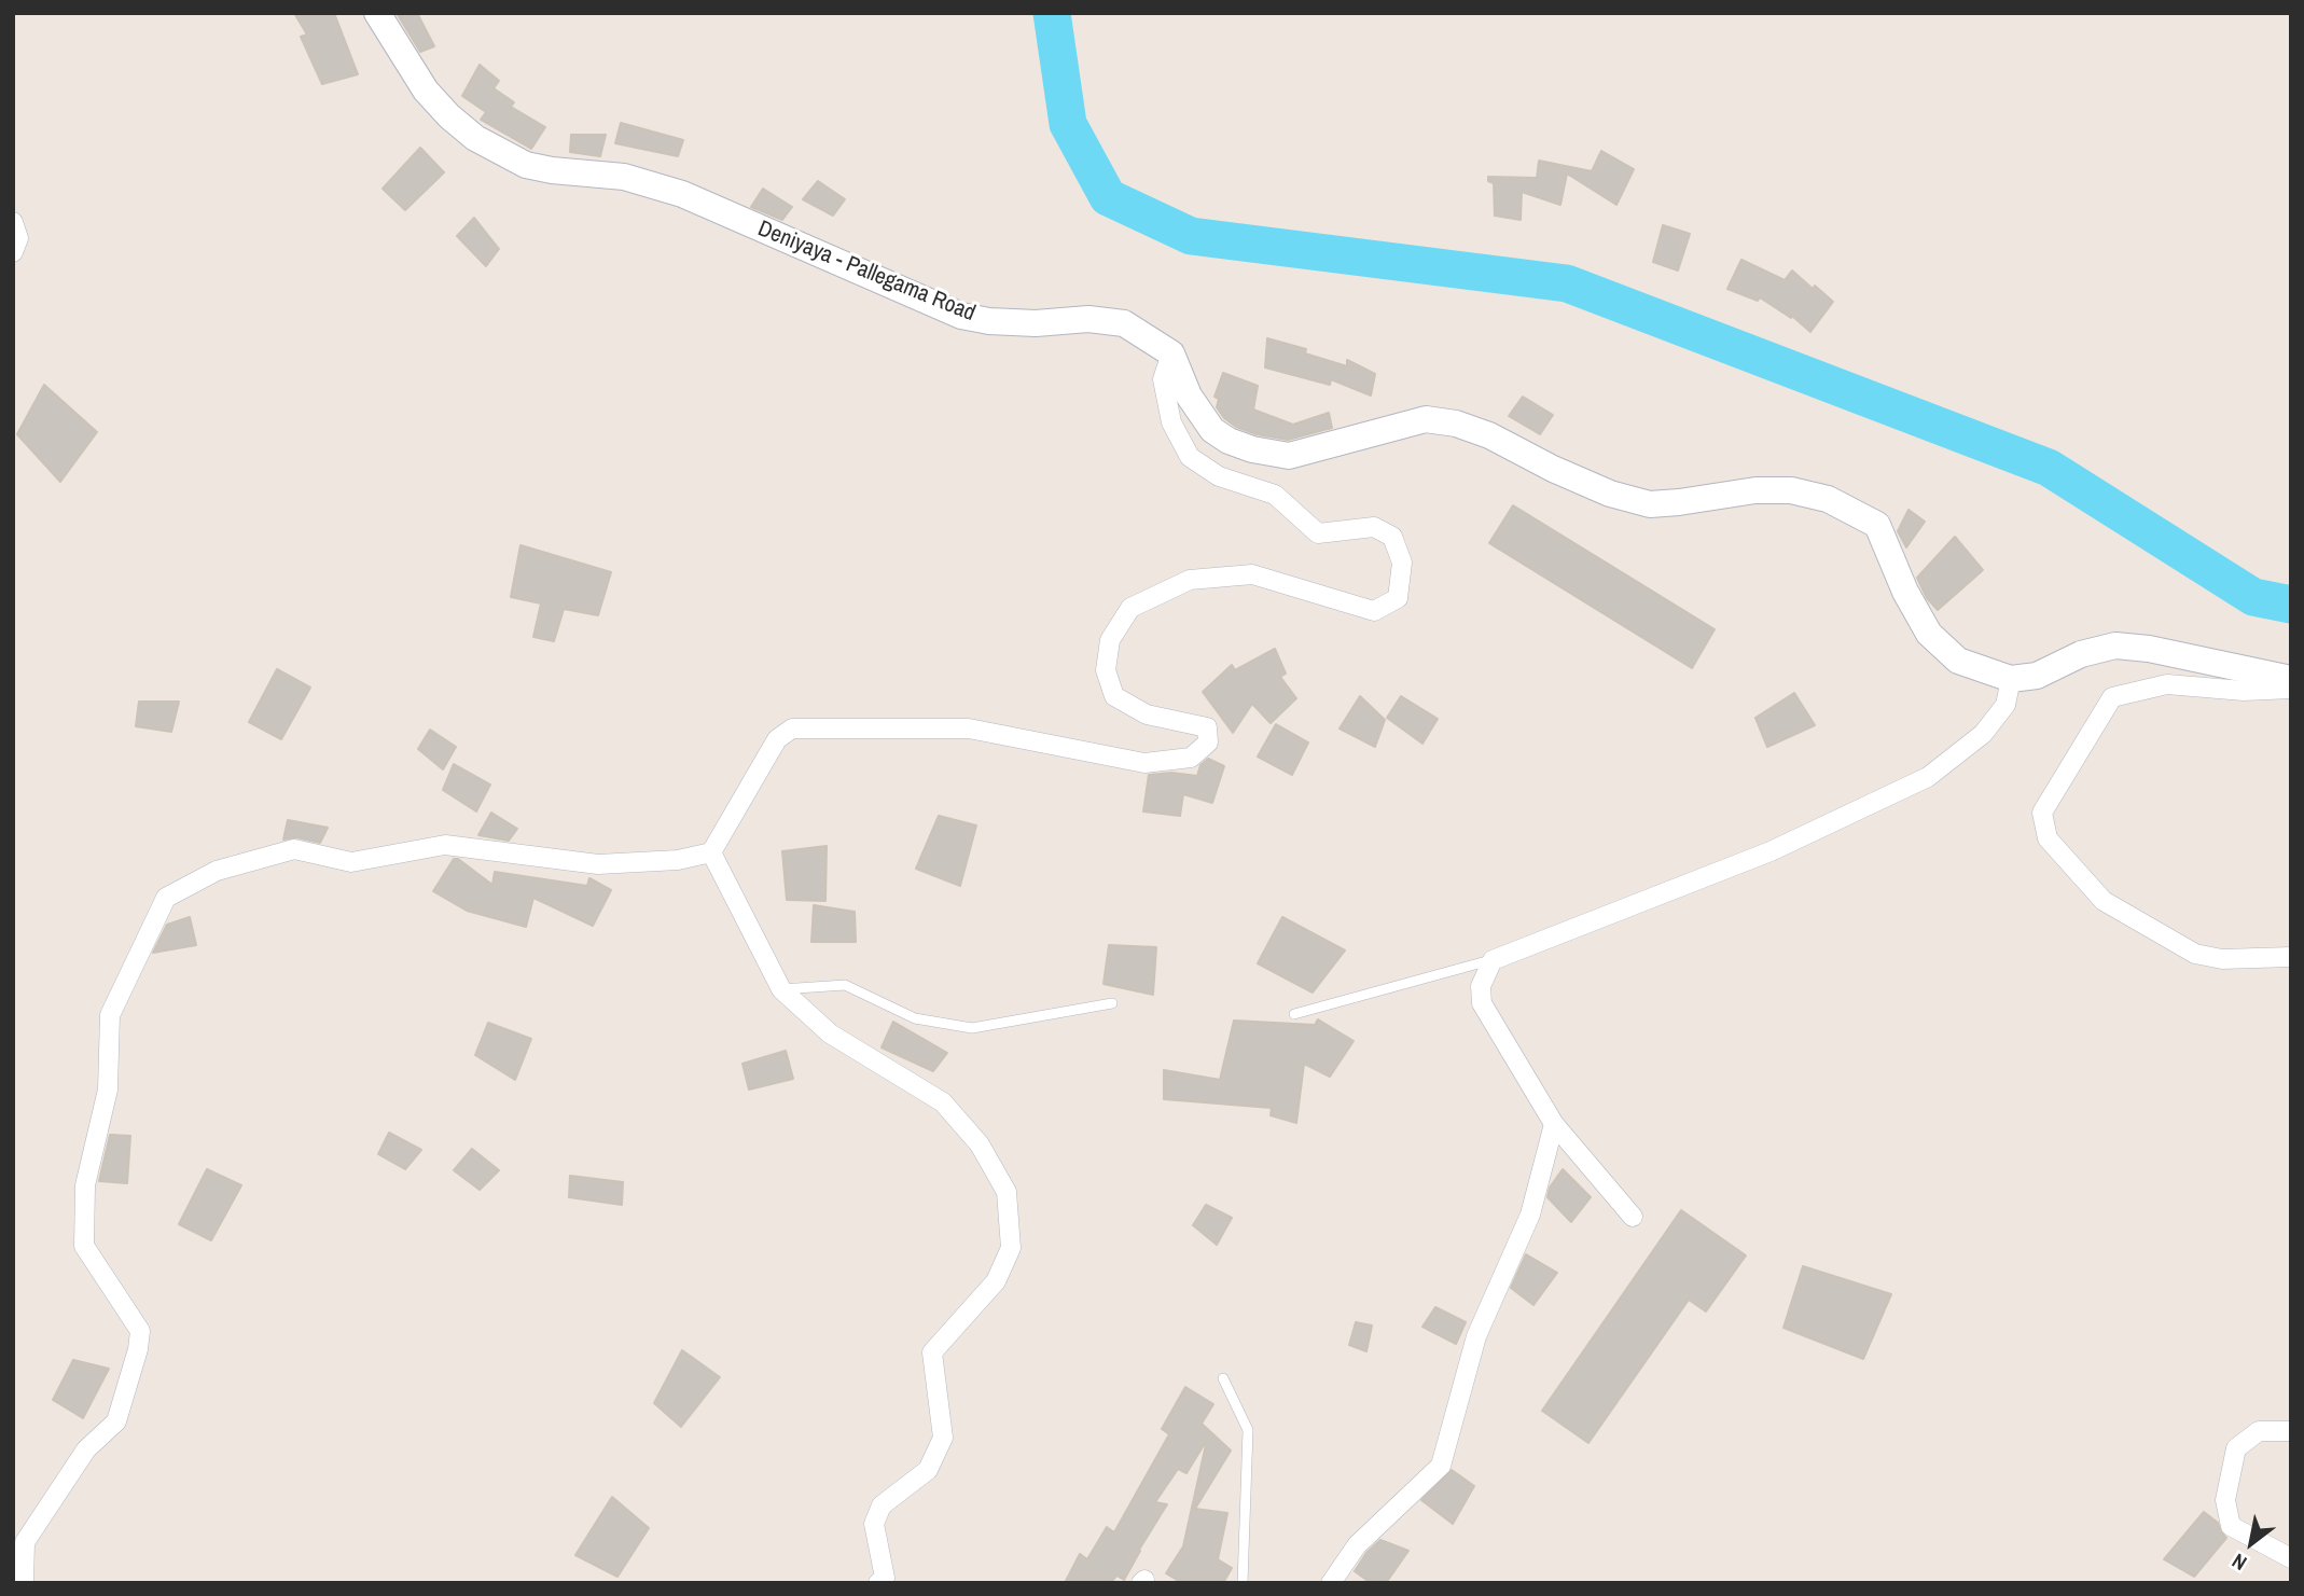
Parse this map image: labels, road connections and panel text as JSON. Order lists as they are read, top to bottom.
{
  "streets": {
    "main road": ["Deniyaya - Pallegama Road"]
  },
  "north": "bottom left"
}
